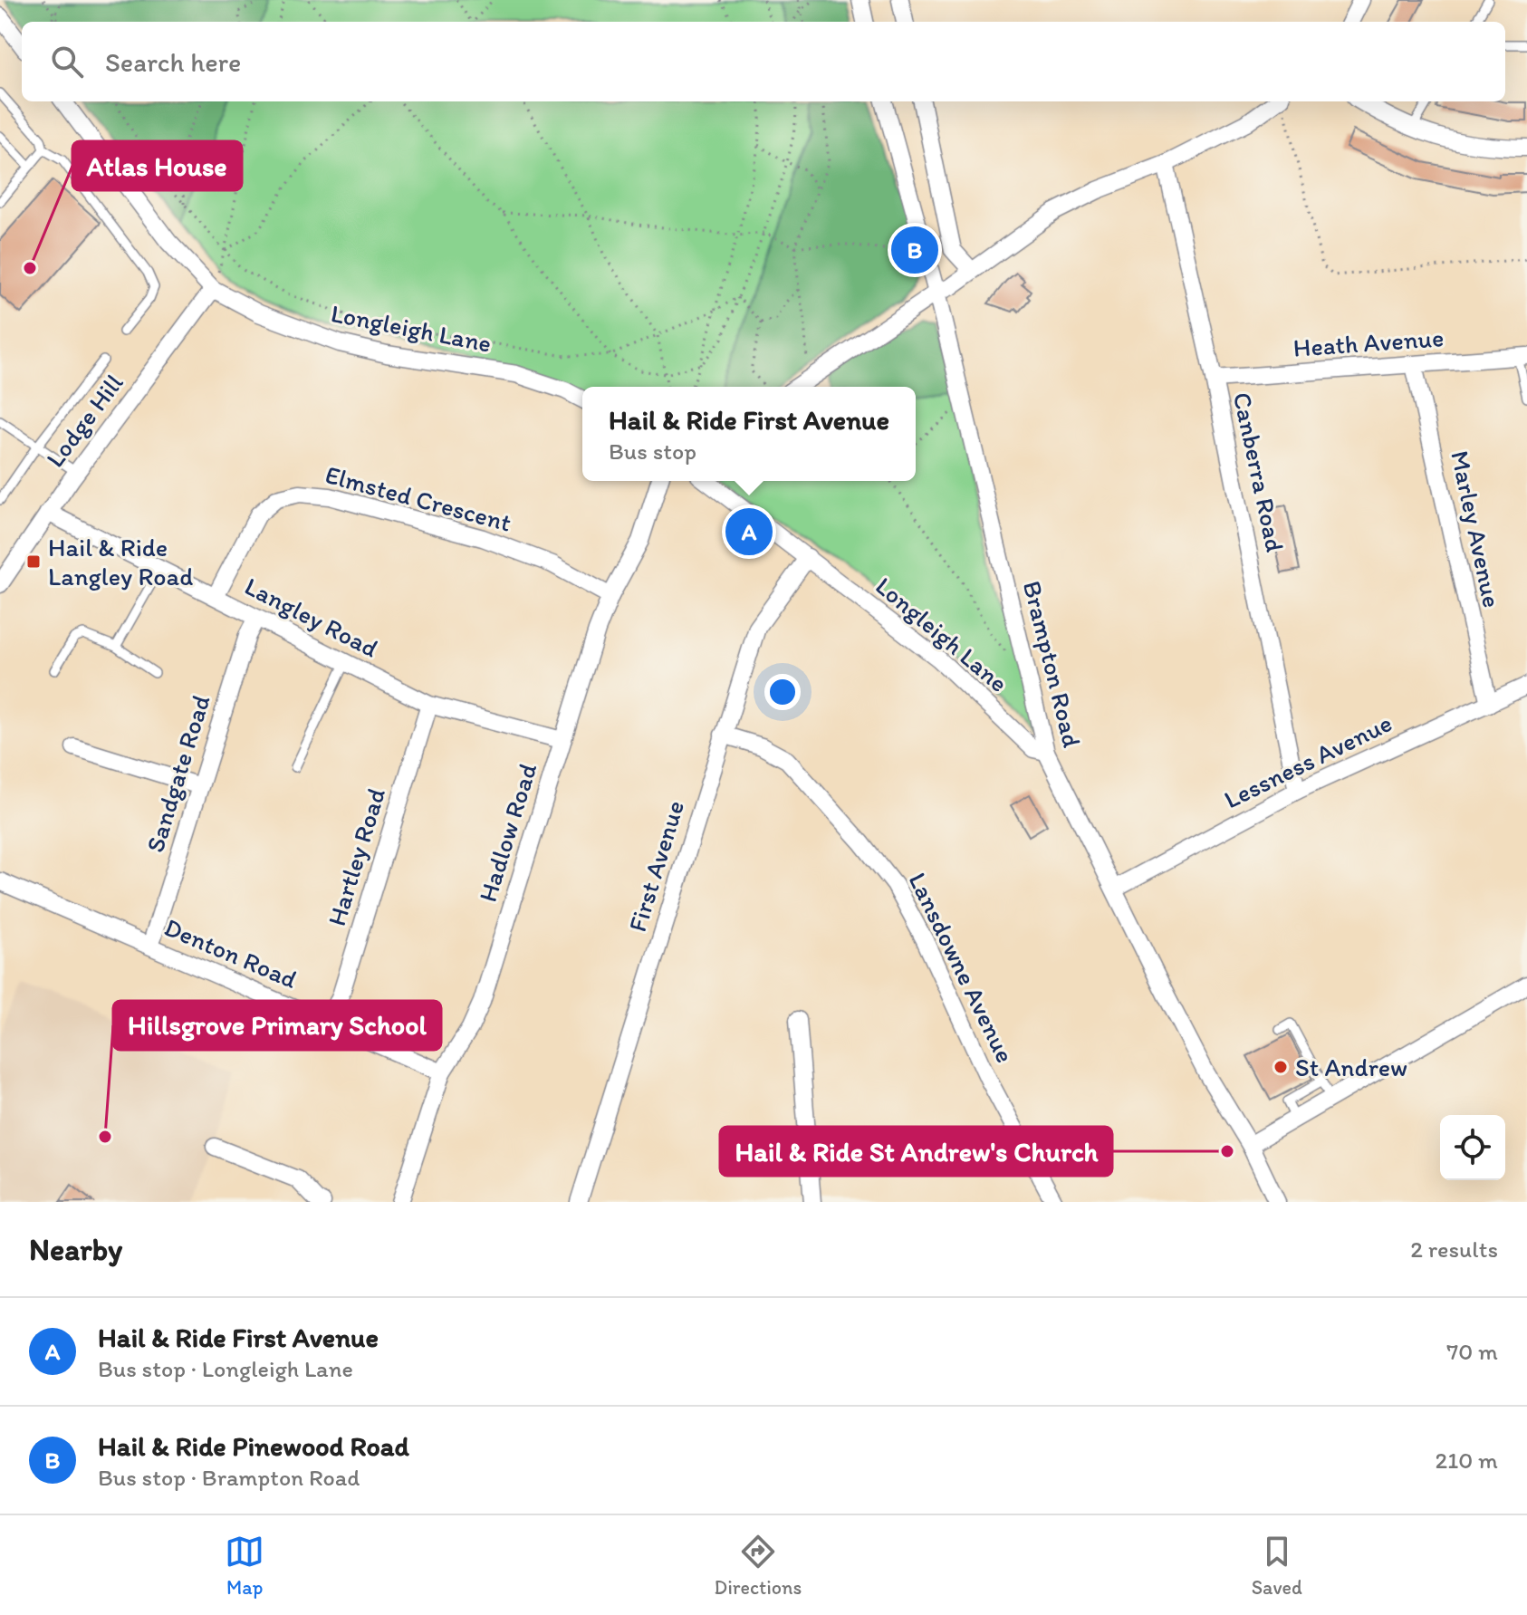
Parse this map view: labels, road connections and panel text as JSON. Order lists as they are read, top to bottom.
{
  "streets": {
    "street": [
      "Longleigh Lane",
      "Heath Avenue",
      "Lodge Hill",
      "Canberra Road",
      "Elmsted Crescent",
      "Marley Avenue",
      "Langley Road",
      "Brampton Road",
      "Lessness Avenue",
      "Sandgate Road",
      "Hadlow Road",
      "Hartley Road",
      "First Avenue",
      "Denton Road",
      "Lansdowne Avenue"
    ]
  },
  "crossings": [
    ["Longleigh Lane", "Lodge Hill"],
    ["Longleigh Lane", "Brampton Road"],
    ["Longleigh Lane", "First Avenue"],
    ["Heath Avenue", "Canberra Road"],
    ["Heath Avenue", "Marley Avenue"],
    ["Lodge Hill", "Langley Road"],
    ["Canberra Road", "Lessness Avenue"],
    ["Elmsted Crescent", "Langley Road"],
    ["Elmsted Crescent", "Hadlow Road"],
    ["Marley Avenue", "Lessness Avenue"],
    ["Langley Road", "Sandgate Road"],
    ["Langley Road", "Hadlow Road"],
    ["Langley Road", "Hartley Road"],
    ["Brampton Road", "Lessness Avenue"],
    ["Sandgate Road", "Denton Road"],
    ["Hadlow Road", "Denton Road"],
    ["Hartley Road", "Denton Road"],
    ["First Avenue", "Lansdowne Avenue"]
  ],
  "places": {
    "other": [
      "Atlas House",
      "St Andrew",
      "Hillsgrove Primary School",
      "Hail & Ride St Andrew's Church"
    ],
    "transit": ["Hail & Ride Langley Road"]
  },
  "page": {
    "search": "Search here",
    "pins": ["B", "A"],
    "popup": ["Hail & Ride First Avenue", "Bus stop"],
    "heading": ["Nearby", "2 results"],
    "list": [
      {
        "mark": "A",
        "name": "Hail & Ride First Avenue",
        "note": "Bus stop · Longleigh Lane",
        "value": "70 m"
      },
      {
        "mark": "B",
        "name": "Hail & Ride Pinewood Road",
        "note": "Bus stop · Brampton Road",
        "value": "210 m"
      }
    ],
    "nav": ["Map", "Directions", "Saved"]
  }
}
